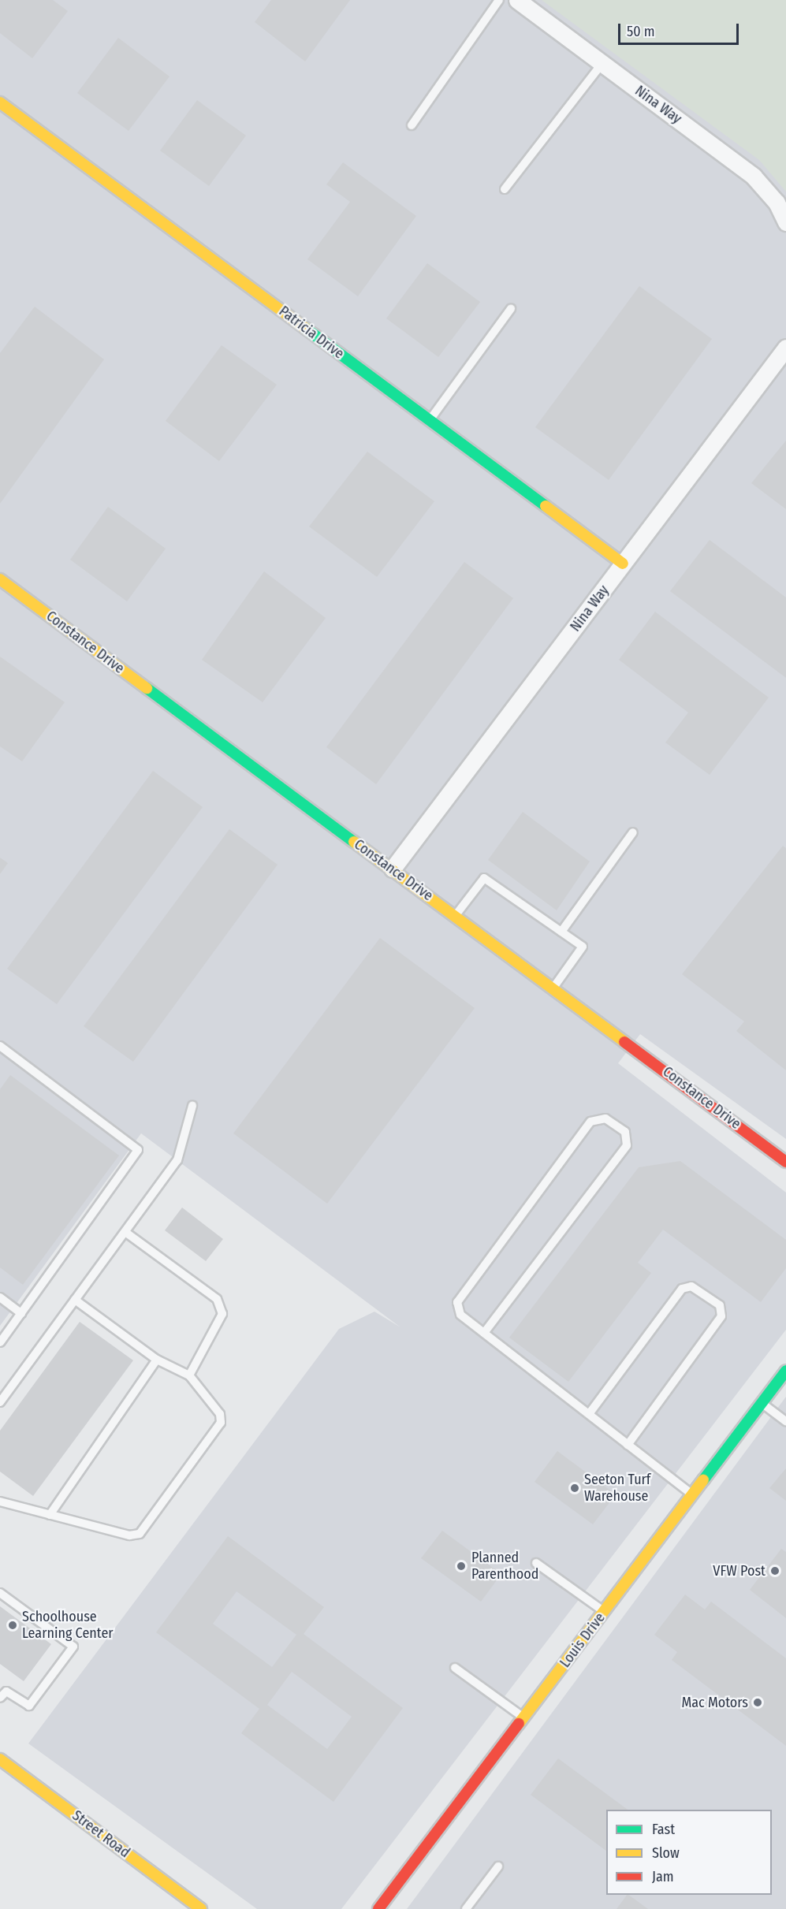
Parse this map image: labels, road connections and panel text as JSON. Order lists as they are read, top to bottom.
{
  "streets": {
    "street": [
      "Nina Way",
      "Patricia Drive",
      "Constance Drive",
      "Louis Drive",
      "Street Road"
    ]
  },
  "crossings": [
    ["Nina Way", "Patricia Drive"],
    ["Nina Way", "Constance Drive"]
  ],
  "places": [
    "Seeton Turf Warehouse",
    "Planned Parenthood",
    "VFW Post",
    "Schoolhouse Learning Center",
    "Mac Motors"
  ],
  "legend": ["Fast", "Slow", "Jam"],
  "scale_bar": "50 m"
}
